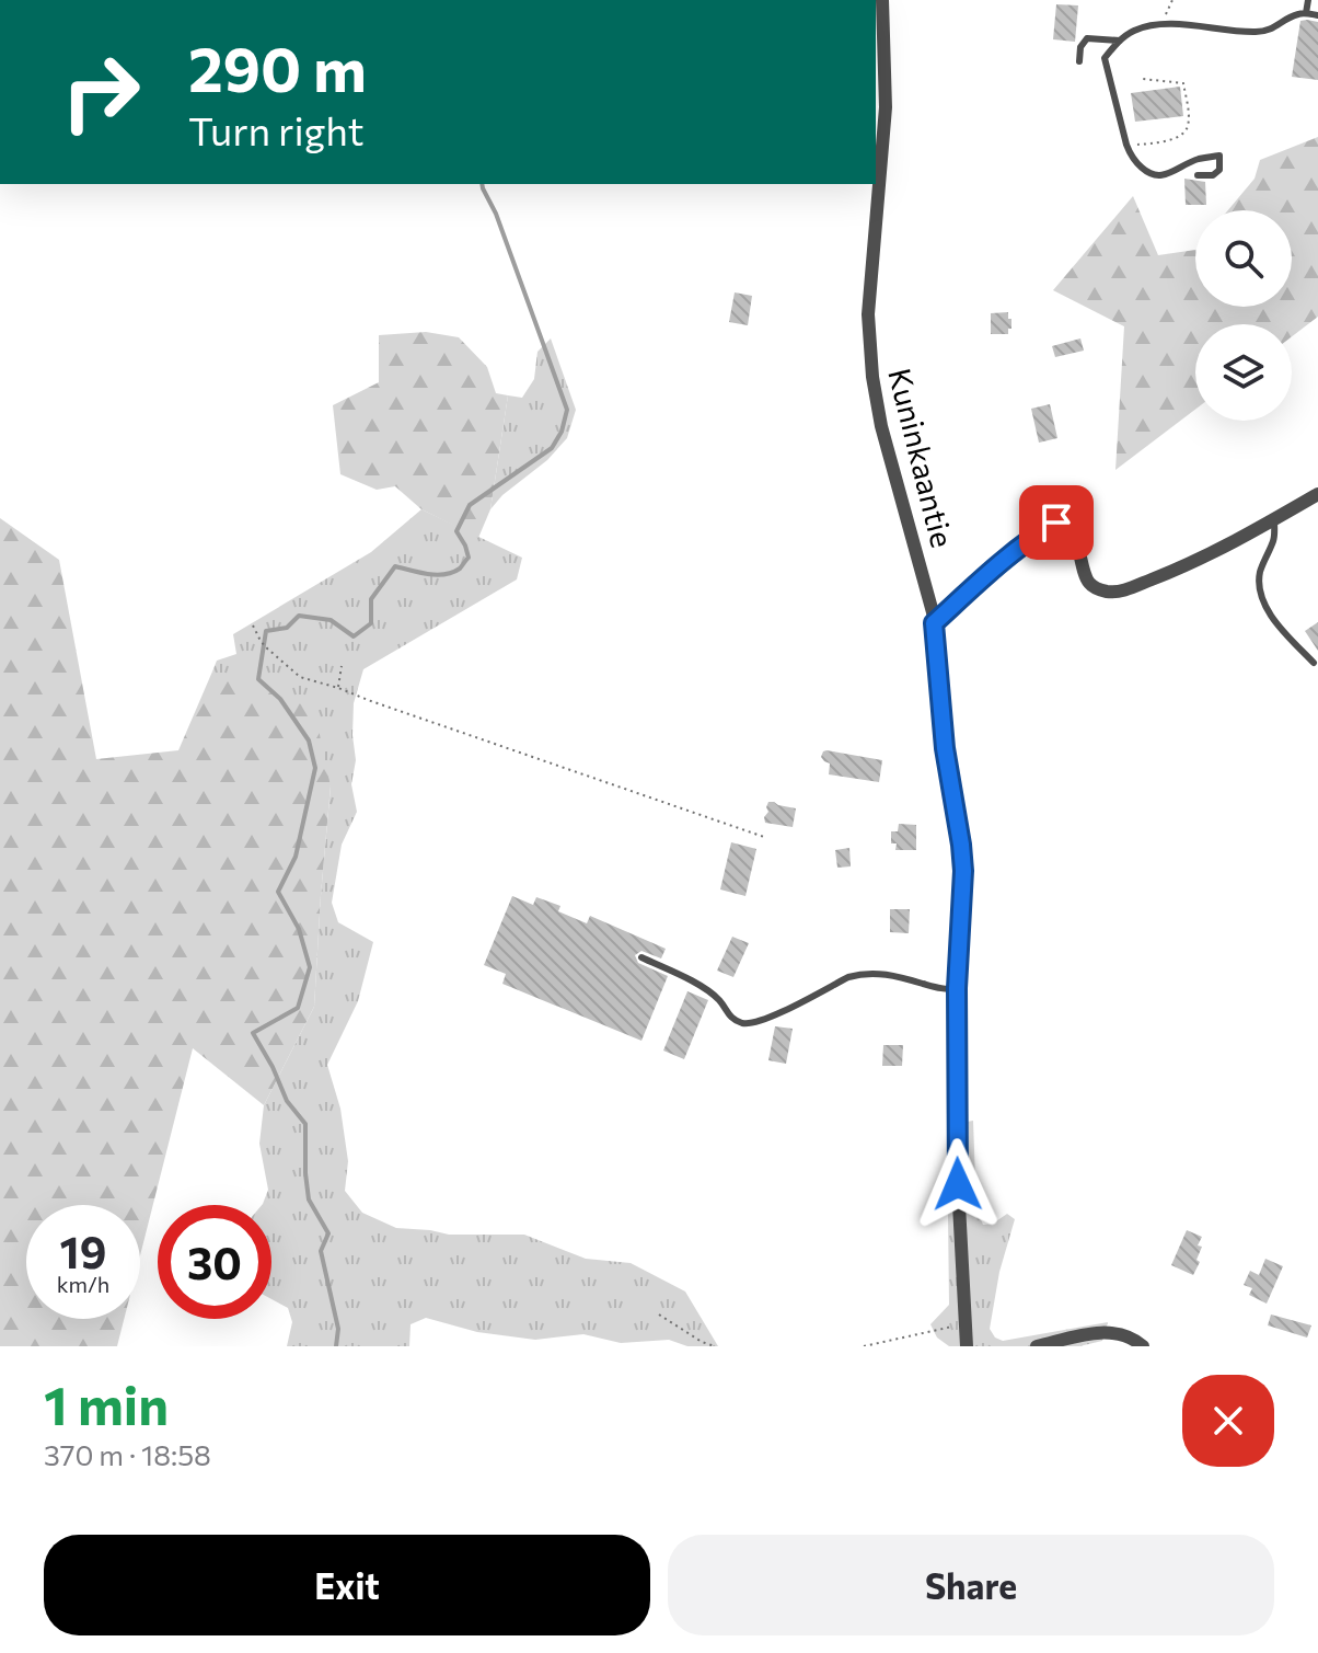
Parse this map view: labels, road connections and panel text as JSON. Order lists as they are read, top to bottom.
{
  "streets": {
    "street": ["Kuninkaantie"]
  },
  "page": {
    "turn": ["290 m", "Turn right"],
    "speed": "19 km/h",
    "limit": "30",
    "heading": ["1 min", "370 m · 18:58"],
    "buttons": ["Exit", "Share"]
  }
}
